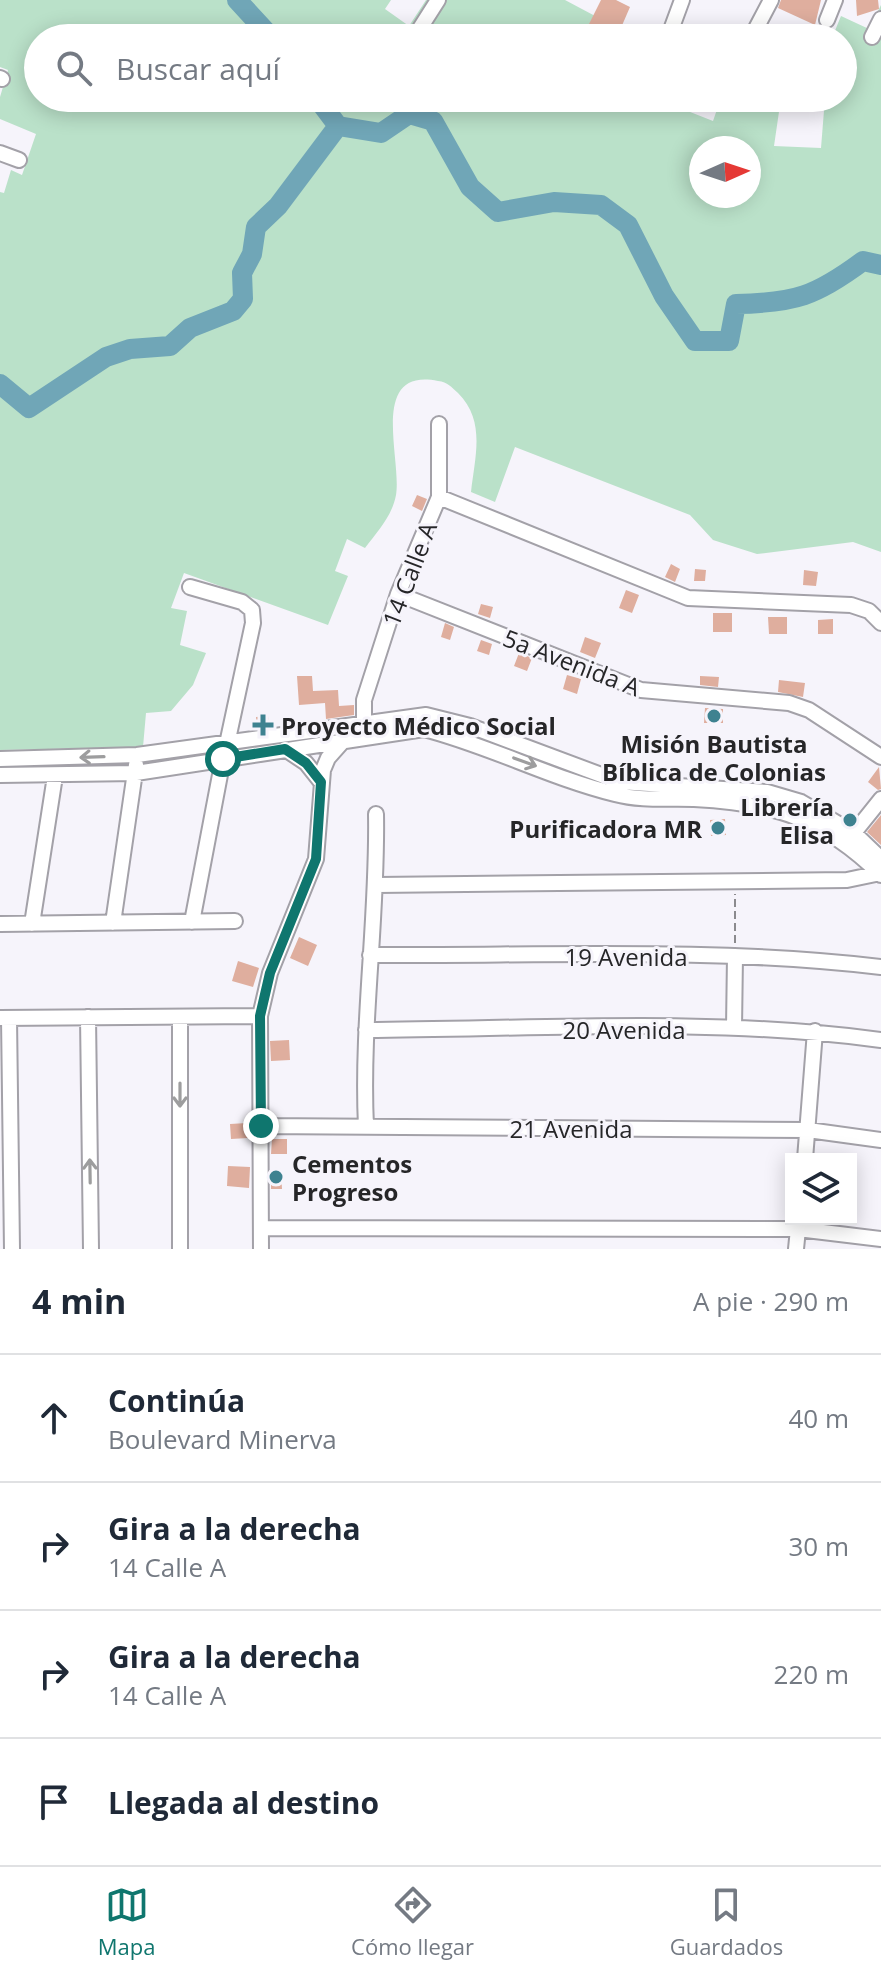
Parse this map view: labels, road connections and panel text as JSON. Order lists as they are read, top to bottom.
{
  "streets": {
    "street": [
      "14 Calle A",
      "5a Avenida A",
      "19 Avenida",
      "20 Avenida",
      "21 Avenida"
    ]
  },
  "crossings": [
    ["14 Calle A", "5a Avenida A"]
  ],
  "places": {
    "other": [
      "Misión Bautista Bíblica de Colonias",
      "Librería Elisa",
      "Purificadora MR",
      "Cementos Progreso"
    ],
    "health": ["Proyecto Médico Social"]
  },
  "north": "right",
  "page": {
    "search": "Buscar aquí",
    "heading": ["4 min", "A pie · 290 m"],
    "list": [
      ["Continúa", "Boulevard Minerva", "40 m"],
      ["Gira a la derecha", "14 Calle A", "30 m"],
      ["Gira a la derecha", "14 Calle A", "220 m"],
      "Llegada al destino"
    ],
    "nav": ["Mapa", "Cómo llegar", "Guardados"]
  }
}
